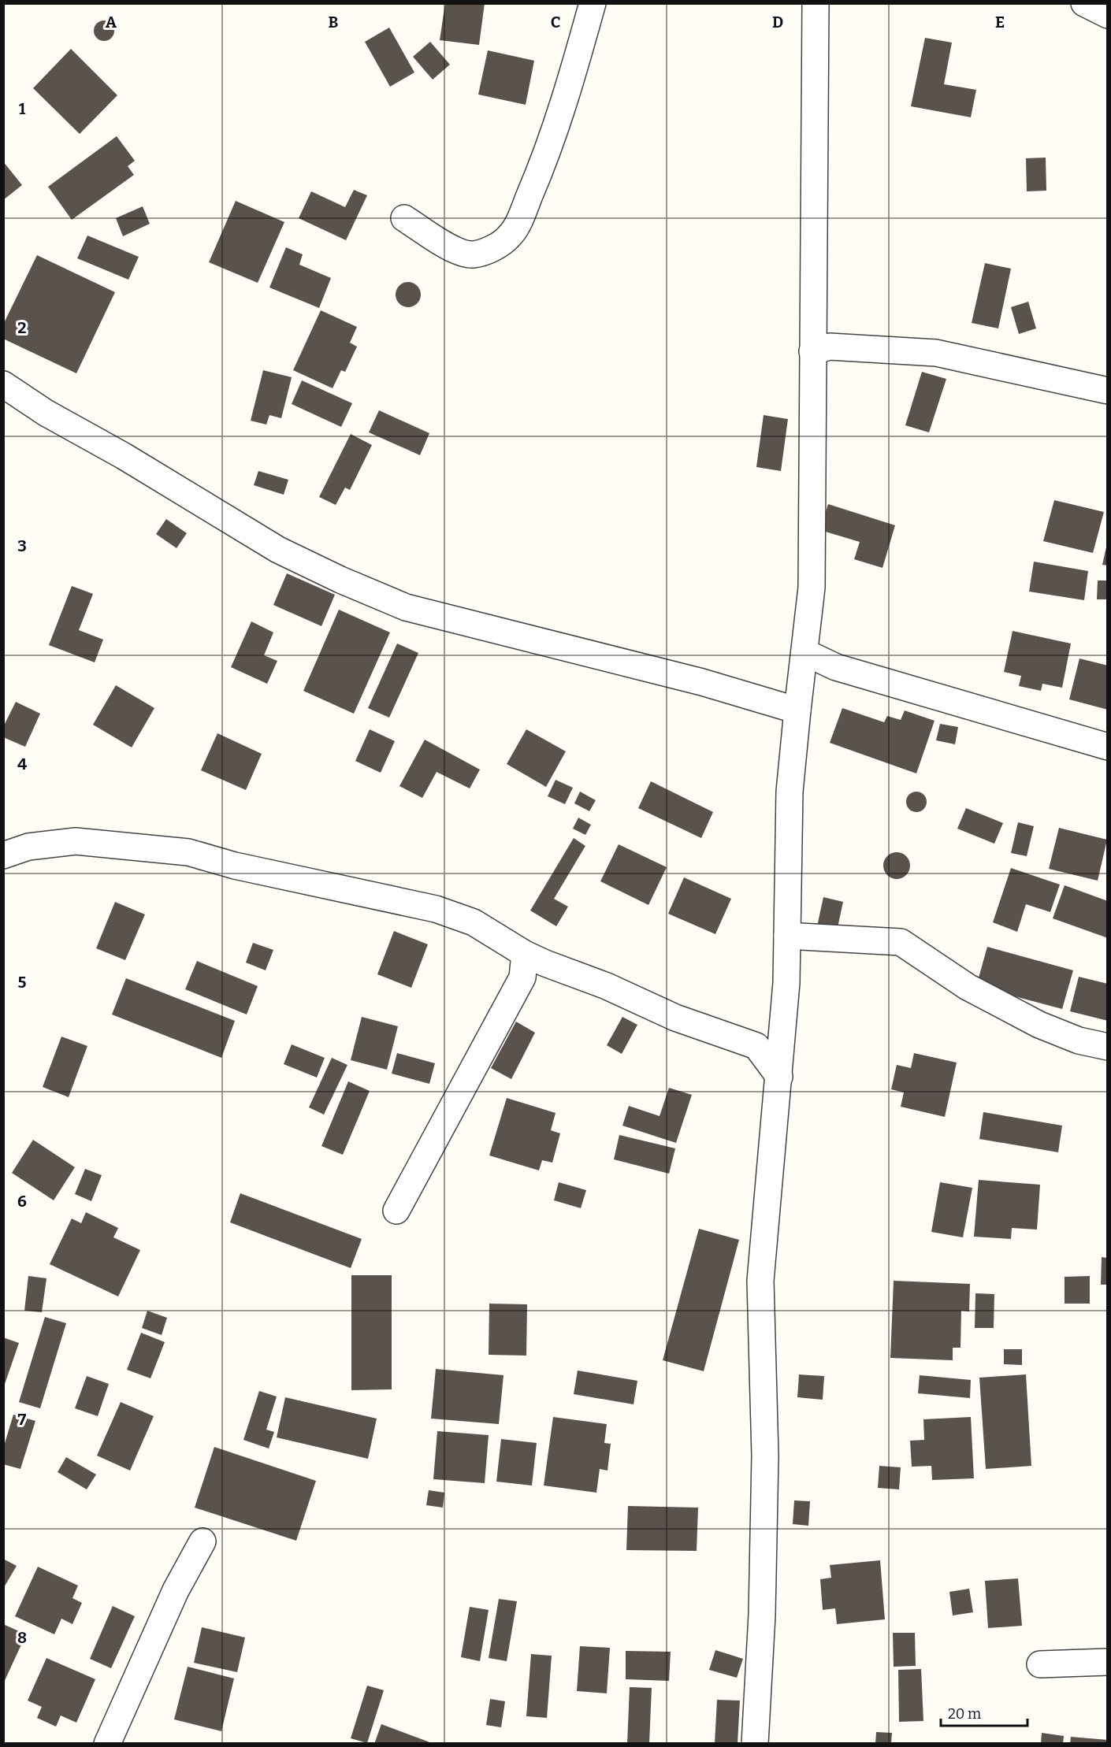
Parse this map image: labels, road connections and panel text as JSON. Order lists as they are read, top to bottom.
{
  "scale_bar": "20 m",
  "grid": {
    "columns": [
      "A",
      "B",
      "C",
      "D",
      "E"
    ],
    "rows": [
      "1",
      "2",
      "3",
      "4",
      "5",
      "6",
      "7",
      "8"
    ]
  }
}
